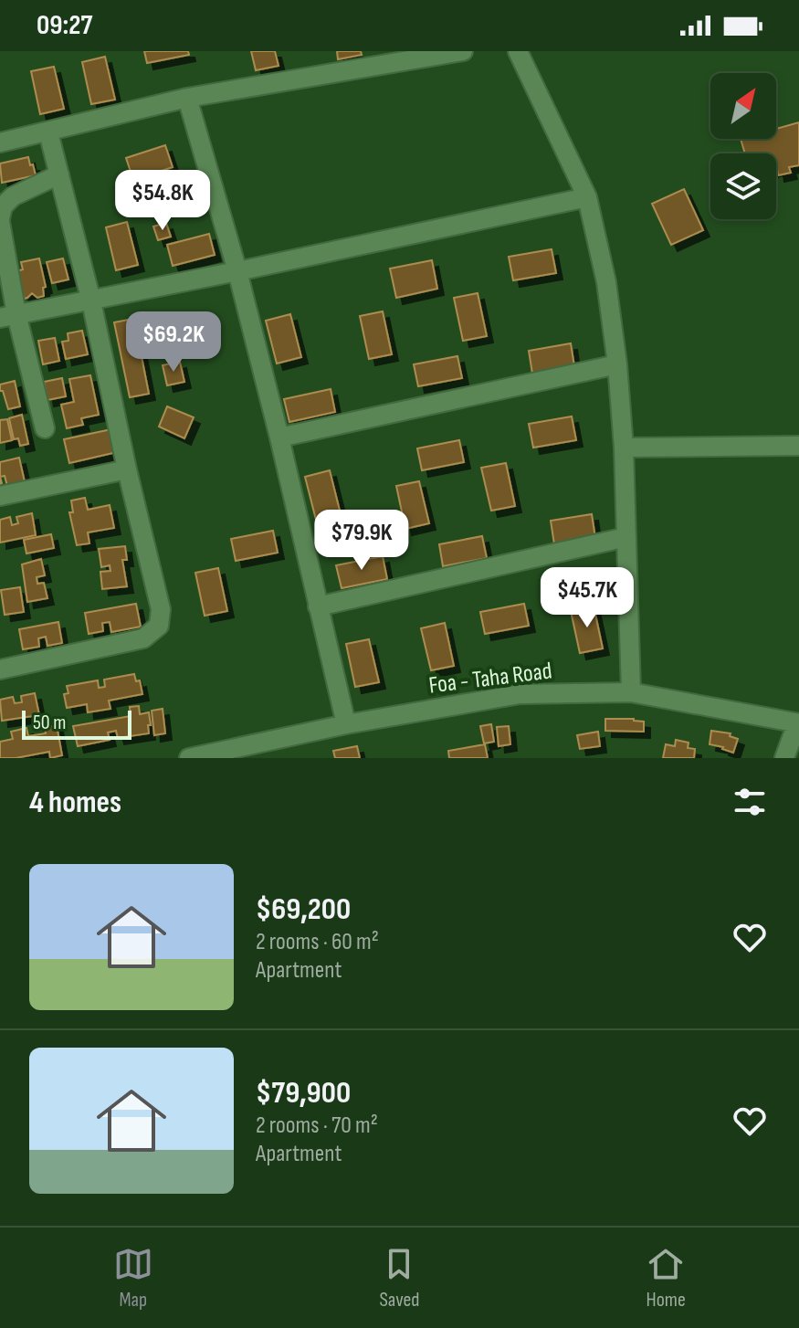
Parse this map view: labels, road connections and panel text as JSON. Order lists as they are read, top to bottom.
{
  "streets": {
    "street": ["Foa - Taha Road"]
  },
  "scale_bar": "50 m",
  "north": "top right",
  "page": {
    "status": "09:27",
    "price": [
      "$54.8K",
      "$69.2K",
      "$79.9K",
      "$45.7K"
    ],
    "scale": "50 m",
    "heading": "4 homes",
    "list": [
      {
        "name": "$69,200",
        "note": "2 rooms · 60 m² · Apartment"
      },
      {
        "name": "$79,900",
        "note": "2 rooms · 70 m² · Apartment"
      }
    ],
    "tabs": ["Map", "Saved", "Home"]
  }
}
